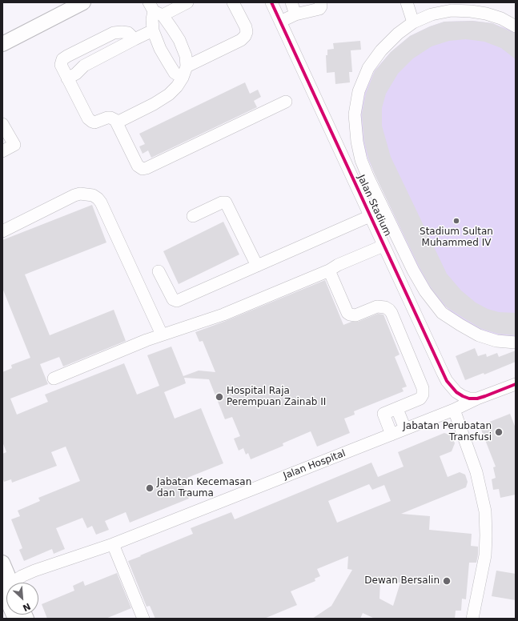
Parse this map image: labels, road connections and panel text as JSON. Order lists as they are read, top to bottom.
{
  "streets": {
    "street": ["Jalan Stadium", "Jalan Hospital"]
  },
  "crossings": [
    ["Jalan Stadium", "Jalan Hospital"]
  ],
  "places": [
    "Stadium Sultan Muhammed IV",
    "Hospital Raja Perempuan Zainab II",
    "Jabatan Perubatan Transfusi",
    "Jabatan Kecemasan dan Trauma",
    "Dewan Bersalin"
  ],
  "north": "bottom right"
}
